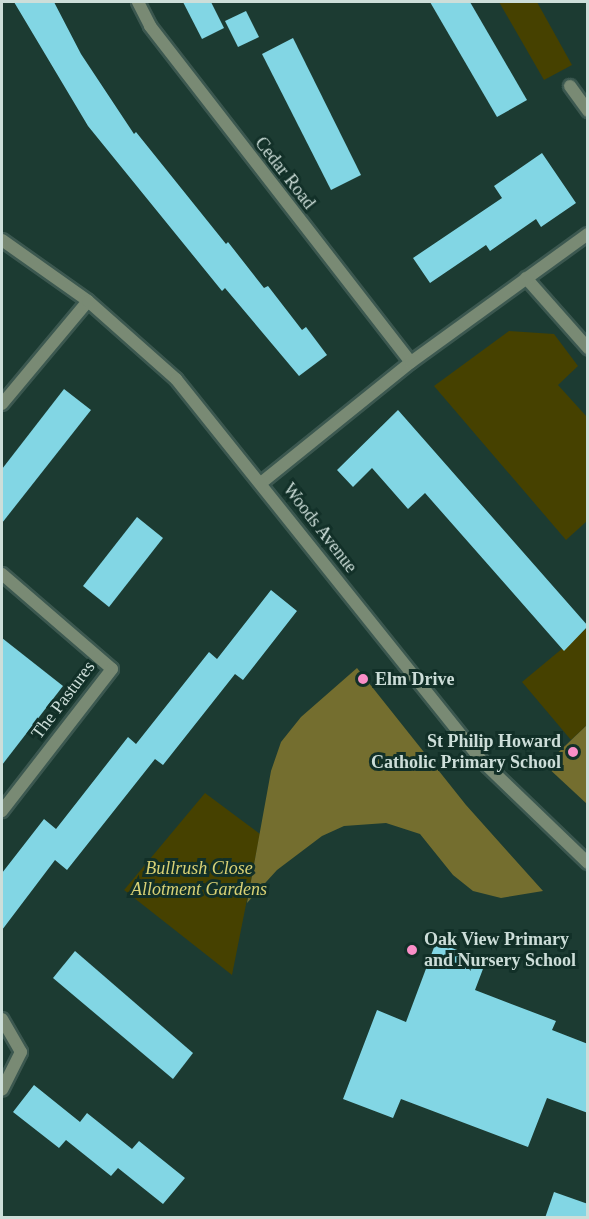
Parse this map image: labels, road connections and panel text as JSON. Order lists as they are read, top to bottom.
{
  "streets": {
    "street": ["Cedar Road", "Woods Avenue", "The Pastures"]
  },
  "parks": ["Bullrush Close Allotment Gardens"],
  "places": ["Elm Drive", "St Philip Howard Catholic Primary School", "Oak View Primary and Nursery School"]
}
